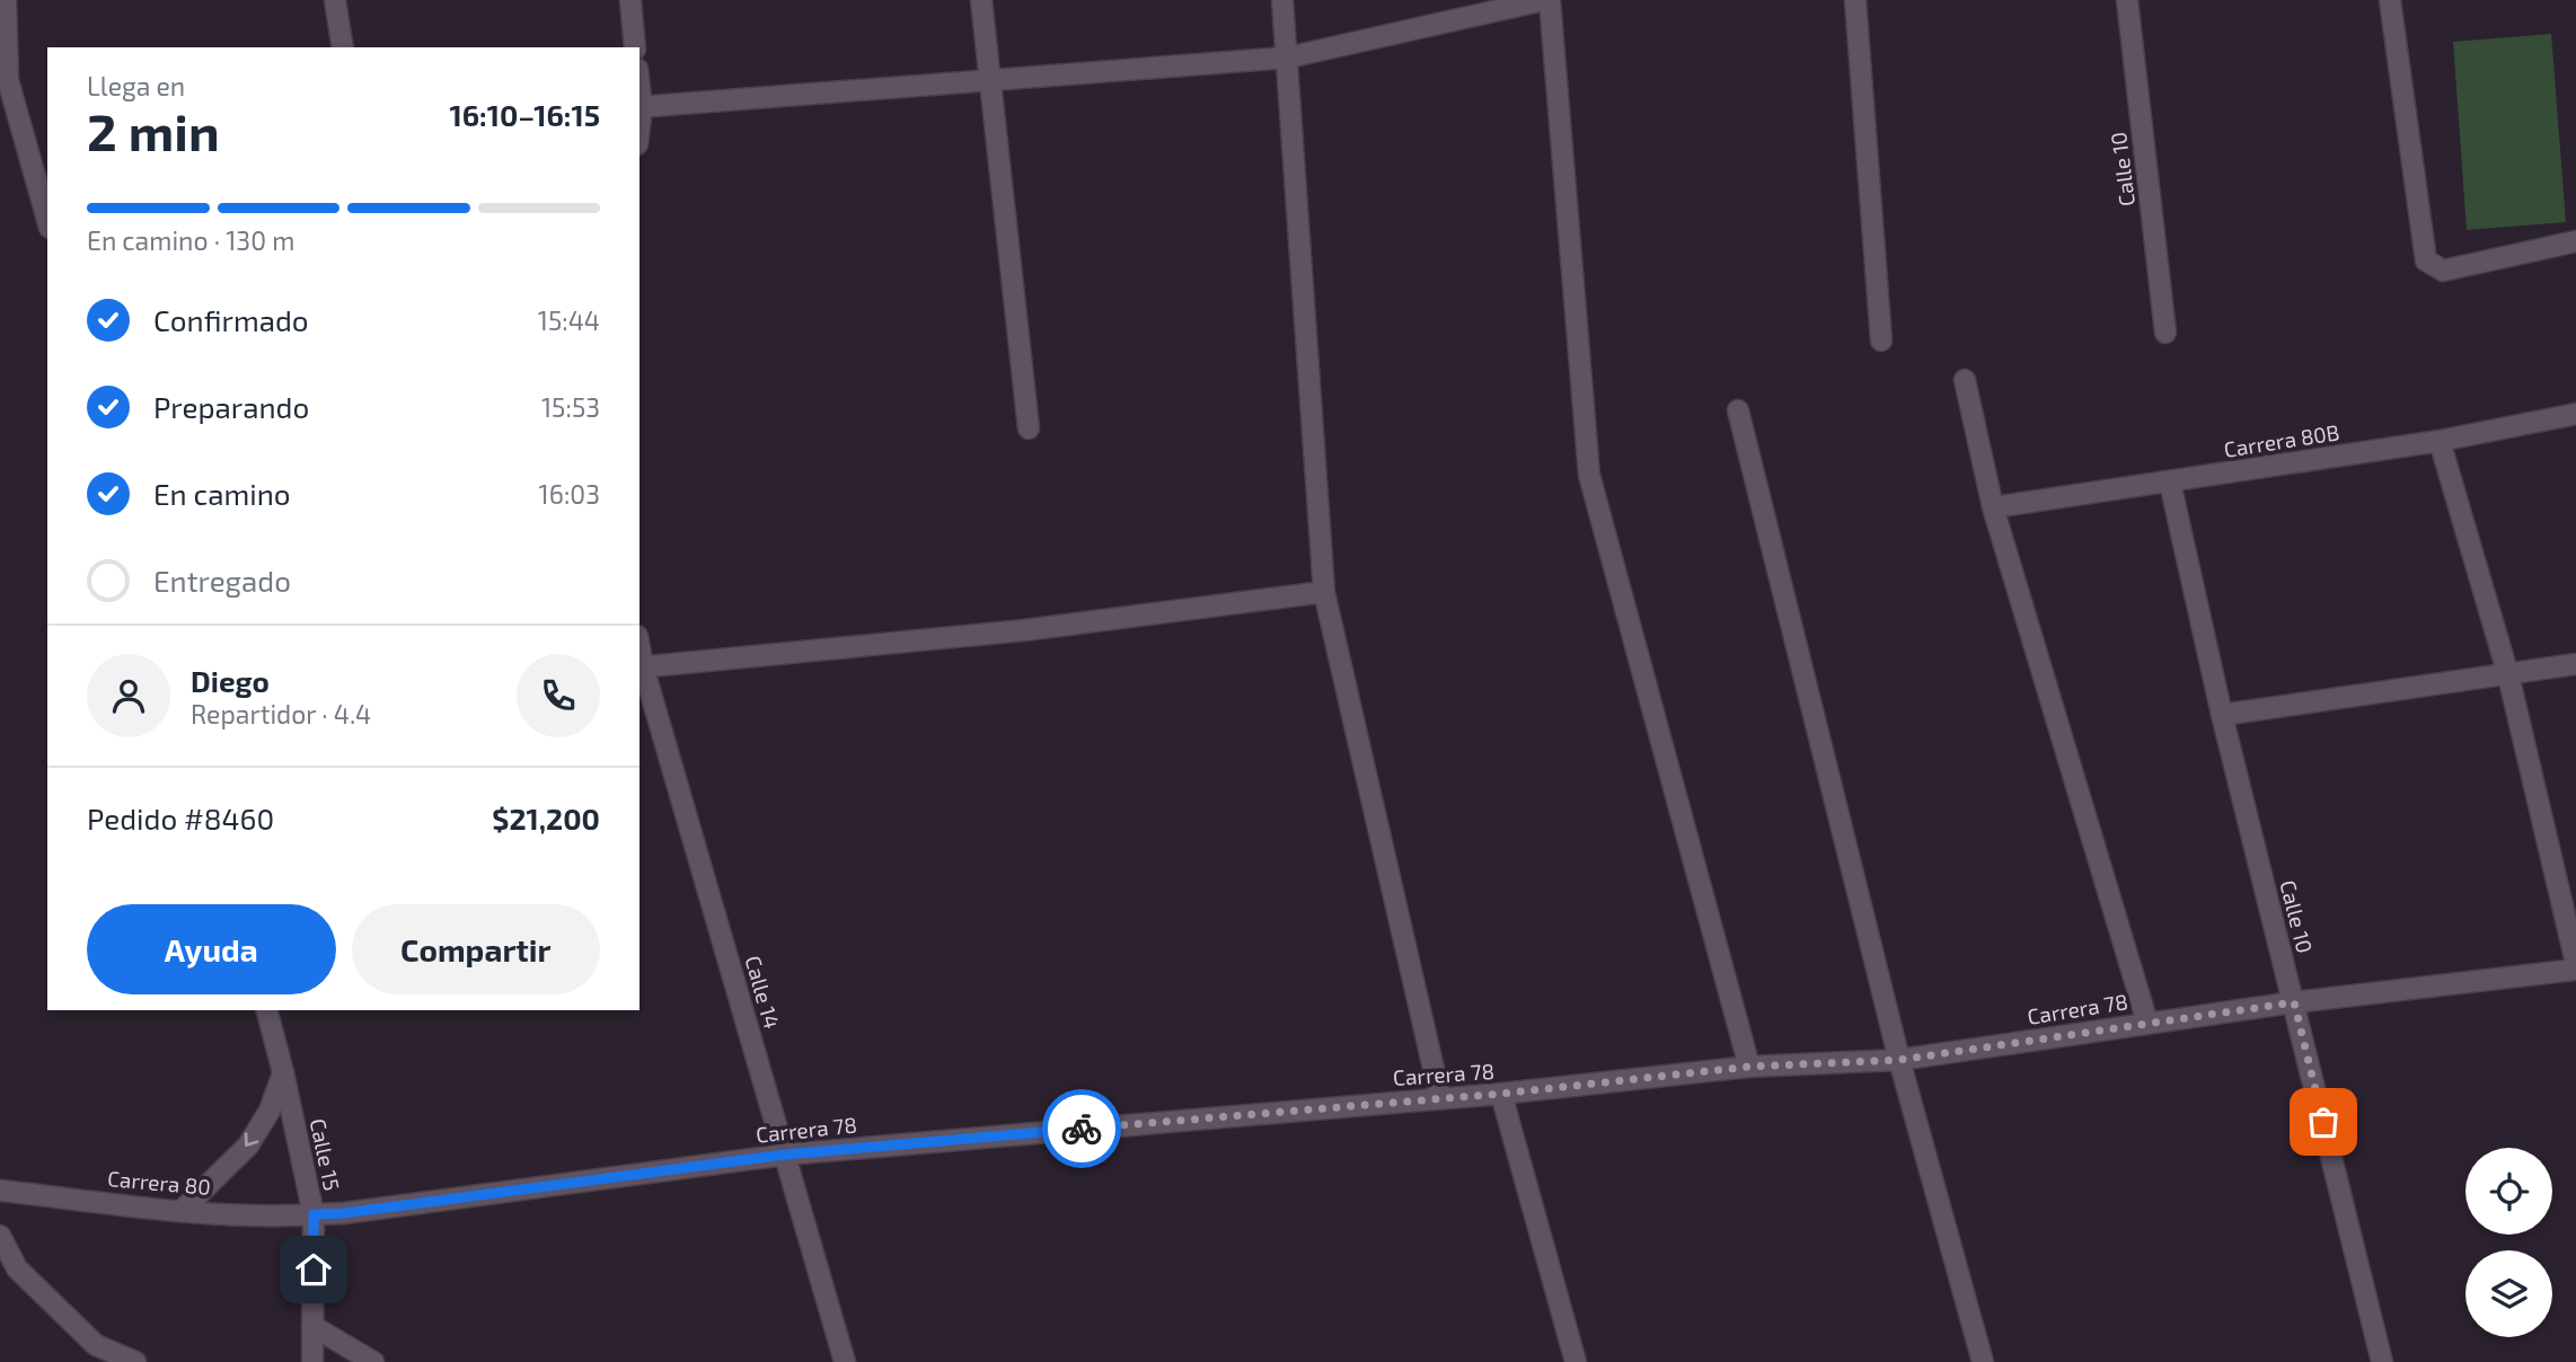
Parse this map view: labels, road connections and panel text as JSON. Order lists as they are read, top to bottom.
{
  "streets": {
    "street": [
      "Calle 10",
      "Carrera 80B",
      "Calle 14",
      "Carrera 78",
      "Calle 15",
      "Carrera 80"
    ]
  },
  "crossings": [
    ["Calle 10", "Carrera 80B"],
    ["Calle 10", "Carrera 78"],
    ["Calle 14", "Carrera 78"],
    ["Carrera 78", "Calle 15"],
    ["Carrera 78", "Carrera 80"],
    ["Calle 15", "Carrera 80"]
  ],
  "page": {
    "heading": ["2 min", "Llega en", "16:10–16:15"],
    "panel": [
      "Diego",
      "Repartidor · 4.4",
      "Pedido #8460",
      "$21,200"
    ],
    "bar": "En camino · 130 m",
    "list": [
      ["Confirmado", "15:44"],
      ["Preparando", "15:53"],
      ["En camino", "16:03"],
      "Entregado"
    ],
    "buttons": ["Ayuda", "Compartir"]
  }
}
